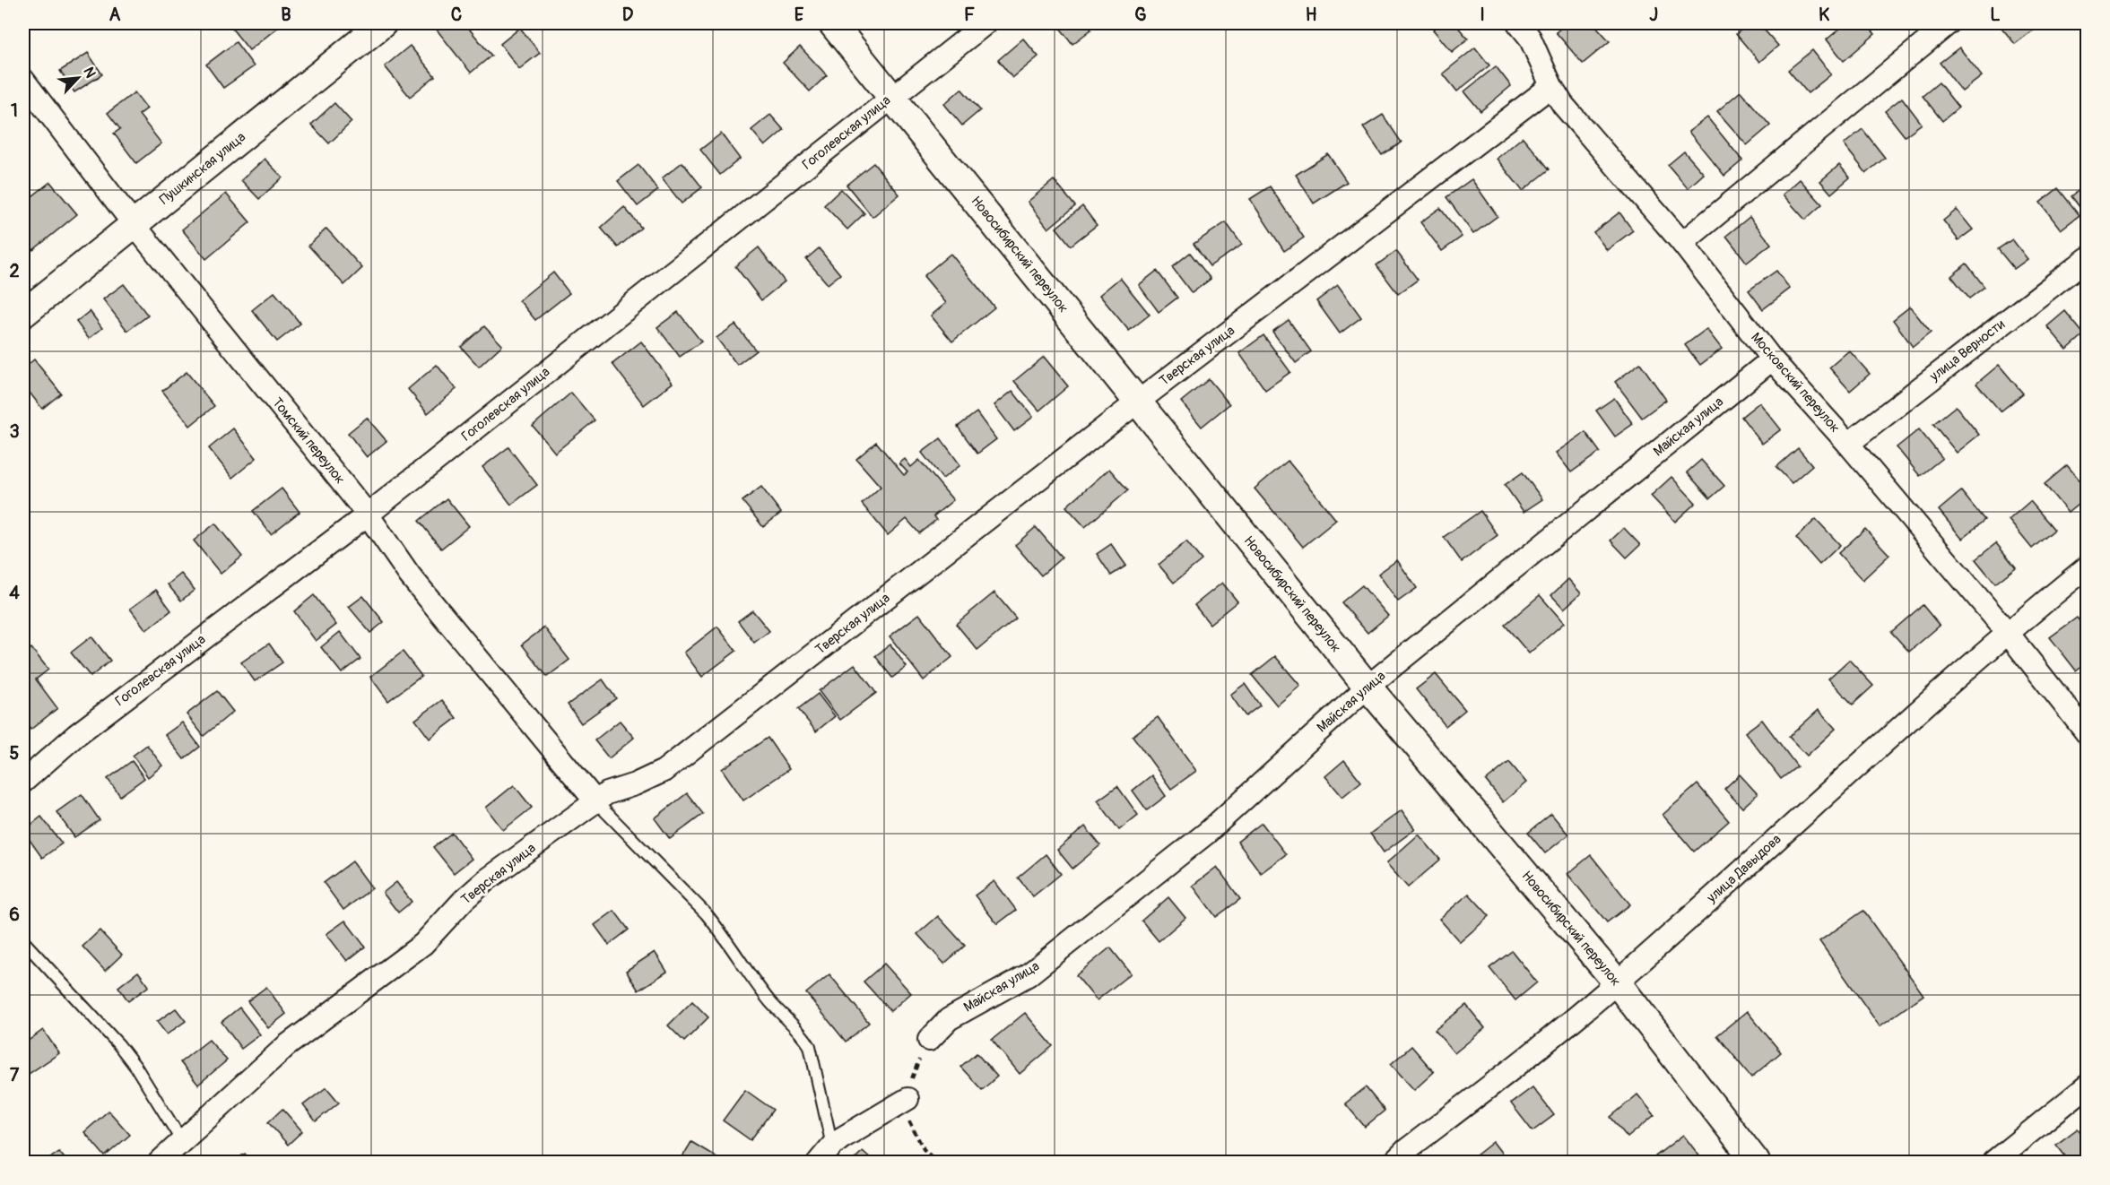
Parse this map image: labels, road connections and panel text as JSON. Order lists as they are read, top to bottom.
{
  "streets": {
    "street": [
      "Гоголевская улица",
      "Пушкинская улица",
      "Новосибирский переулок",
      "улица Верности",
      "Тверская улица",
      "Московский переулок",
      "Майская улица",
      "Томский переулок",
      "улица Давыдова"
    ]
  },
  "crossings": [
    ["Гоголевская улица", "Новосибирский переулок"],
    ["Гоголевская улица", "Томский переулок"],
    ["Пушкинская улица", "Томский переулок"],
    ["Новосибирский переулок", "Тверская улица"],
    ["Новосибирский переулок", "Майская улица"],
    ["Новосибирский переулок", "улица Давыдова"],
    ["улица Верности", "Московский переулок"],
    ["Тверская улица", "Московский переулок"],
    ["Тверская улица", "Томский переулок"],
    ["Московский переулок", "Майская улица"],
    ["Московский переулок", "улица Давыдова"]
  ],
  "north": "top right",
  "grid": {
    "columns": [
      "A",
      "B",
      "C",
      "D",
      "E",
      "F",
      "G",
      "H",
      "I",
      "J",
      "K",
      "L"
    ],
    "rows": [
      "1",
      "2",
      "3",
      "4",
      "5",
      "6",
      "7"
    ]
  }
}
